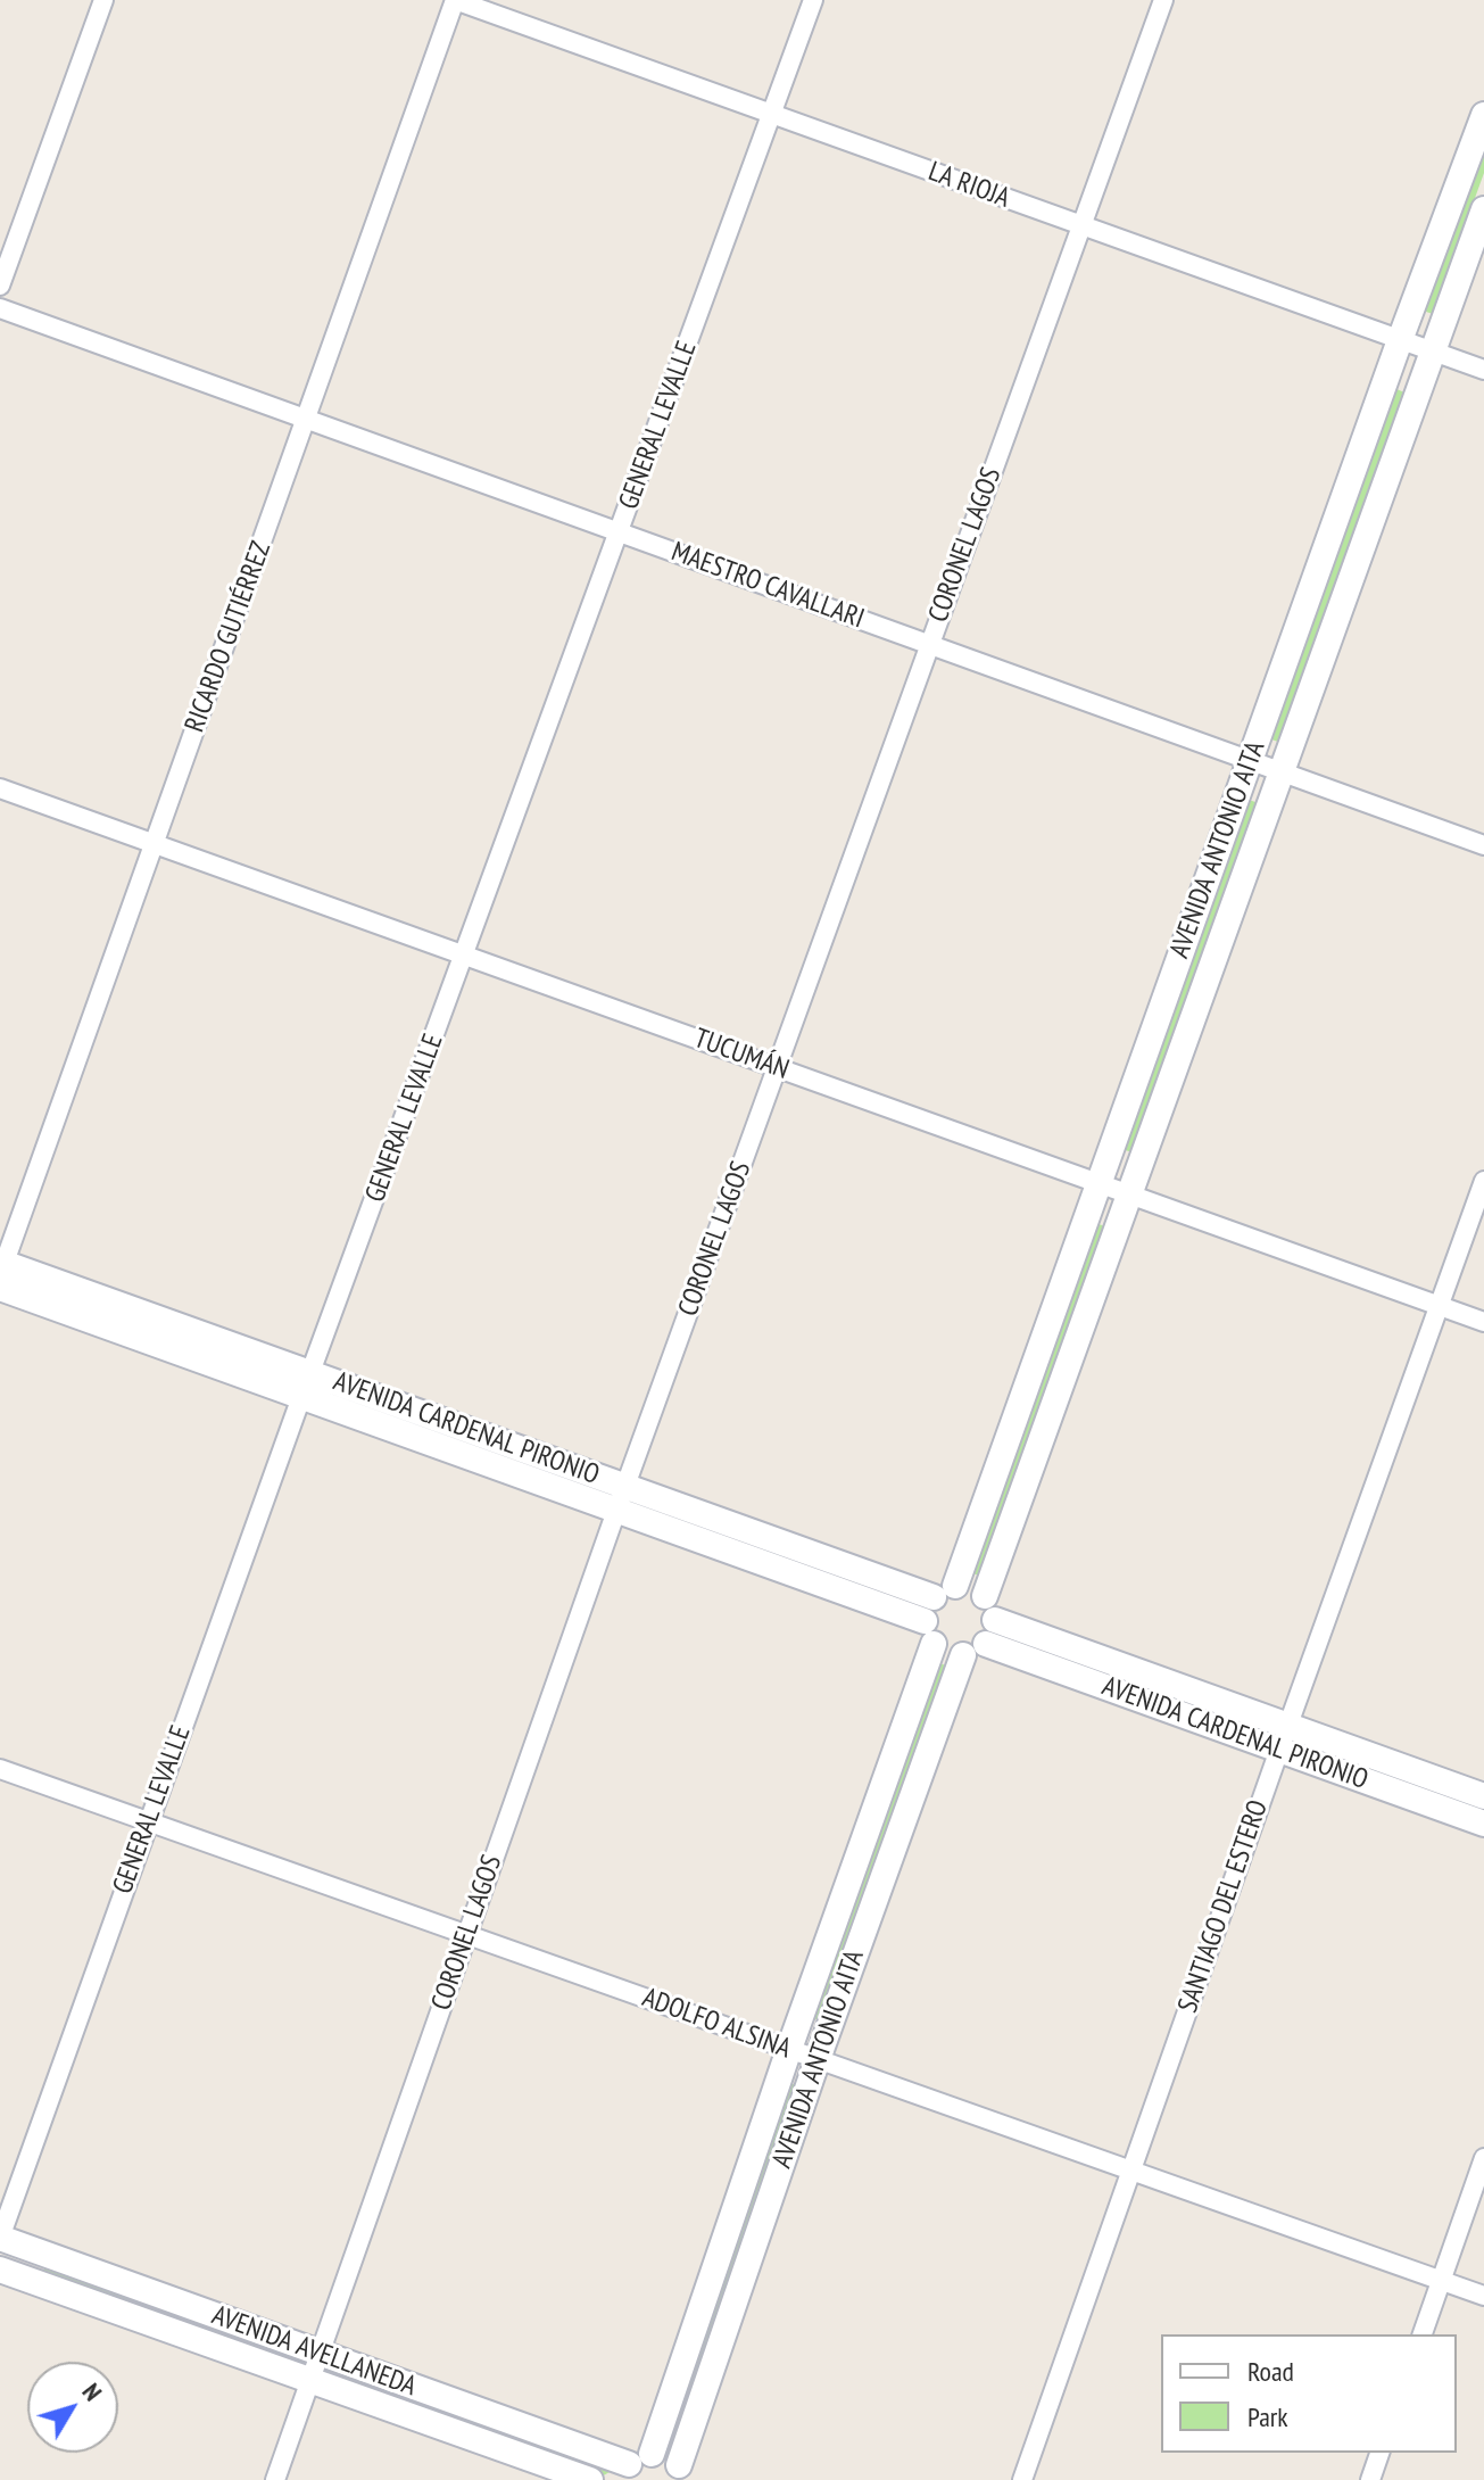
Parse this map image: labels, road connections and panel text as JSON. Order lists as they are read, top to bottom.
{
  "streets": {
    "main road": ["AVENIDA ANTONIO AITA", "AVENIDA CARDENAL PIRONIO", "AVENIDA AVELLANEDA"],
    "street": [
      "LA RIOJA",
      "GENERAL LEVALLE",
      "CORONEL LAGOS",
      "MAESTRO CAVALLARI",
      "RICARDO GUTIÉRREZ",
      "TUCUMÁN",
      "SANTIAGO DEL ESTERO",
      "ADOLFO ALSINA"
    ]
  },
  "crossings": [
    ["LA RIOJA", "GENERAL LEVALLE"],
    ["LA RIOJA", "CORONEL LAGOS"],
    ["LA RIOJA", "RICARDO GUTIÉRREZ"],
    ["LA RIOJA", "AVENIDA ANTONIO AITA"],
    ["GENERAL LEVALLE", "MAESTRO CAVALLARI"],
    ["GENERAL LEVALLE", "TUCUMÁN"],
    ["GENERAL LEVALLE", "AVENIDA CARDENAL PIRONIO"],
    ["GENERAL LEVALLE", "ADOLFO ALSINA"],
    ["GENERAL LEVALLE", "AVENIDA AVELLANEDA"],
    ["CORONEL LAGOS", "MAESTRO CAVALLARI"],
    ["CORONEL LAGOS", "TUCUMÁN"],
    ["CORONEL LAGOS", "AVENIDA CARDENAL PIRONIO"],
    ["CORONEL LAGOS", "ADOLFO ALSINA"],
    ["CORONEL LAGOS", "AVENIDA AVELLANEDA"],
    ["MAESTRO CAVALLARI", "RICARDO GUTIÉRREZ"],
    ["MAESTRO CAVALLARI", "AVENIDA ANTONIO AITA"],
    ["RICARDO GUTIÉRREZ", "TUCUMÁN"],
    ["RICARDO GUTIÉRREZ", "AVENIDA CARDENAL PIRONIO"],
    ["AVENIDA ANTONIO AITA", "TUCUMÁN"],
    ["AVENIDA ANTONIO AITA", "AVENIDA CARDENAL PIRONIO"],
    ["AVENIDA ANTONIO AITA", "ADOLFO ALSINA"],
    ["AVENIDA ANTONIO AITA", "AVENIDA AVELLANEDA"],
    ["TUCUMÁN", "SANTIAGO DEL ESTERO"],
    ["AVENIDA CARDENAL PIRONIO", "SANTIAGO DEL ESTERO"],
    ["SANTIAGO DEL ESTERO", "ADOLFO ALSINA"]
  ],
  "legend": ["Road", "Park"],
  "north": "top right"
}
